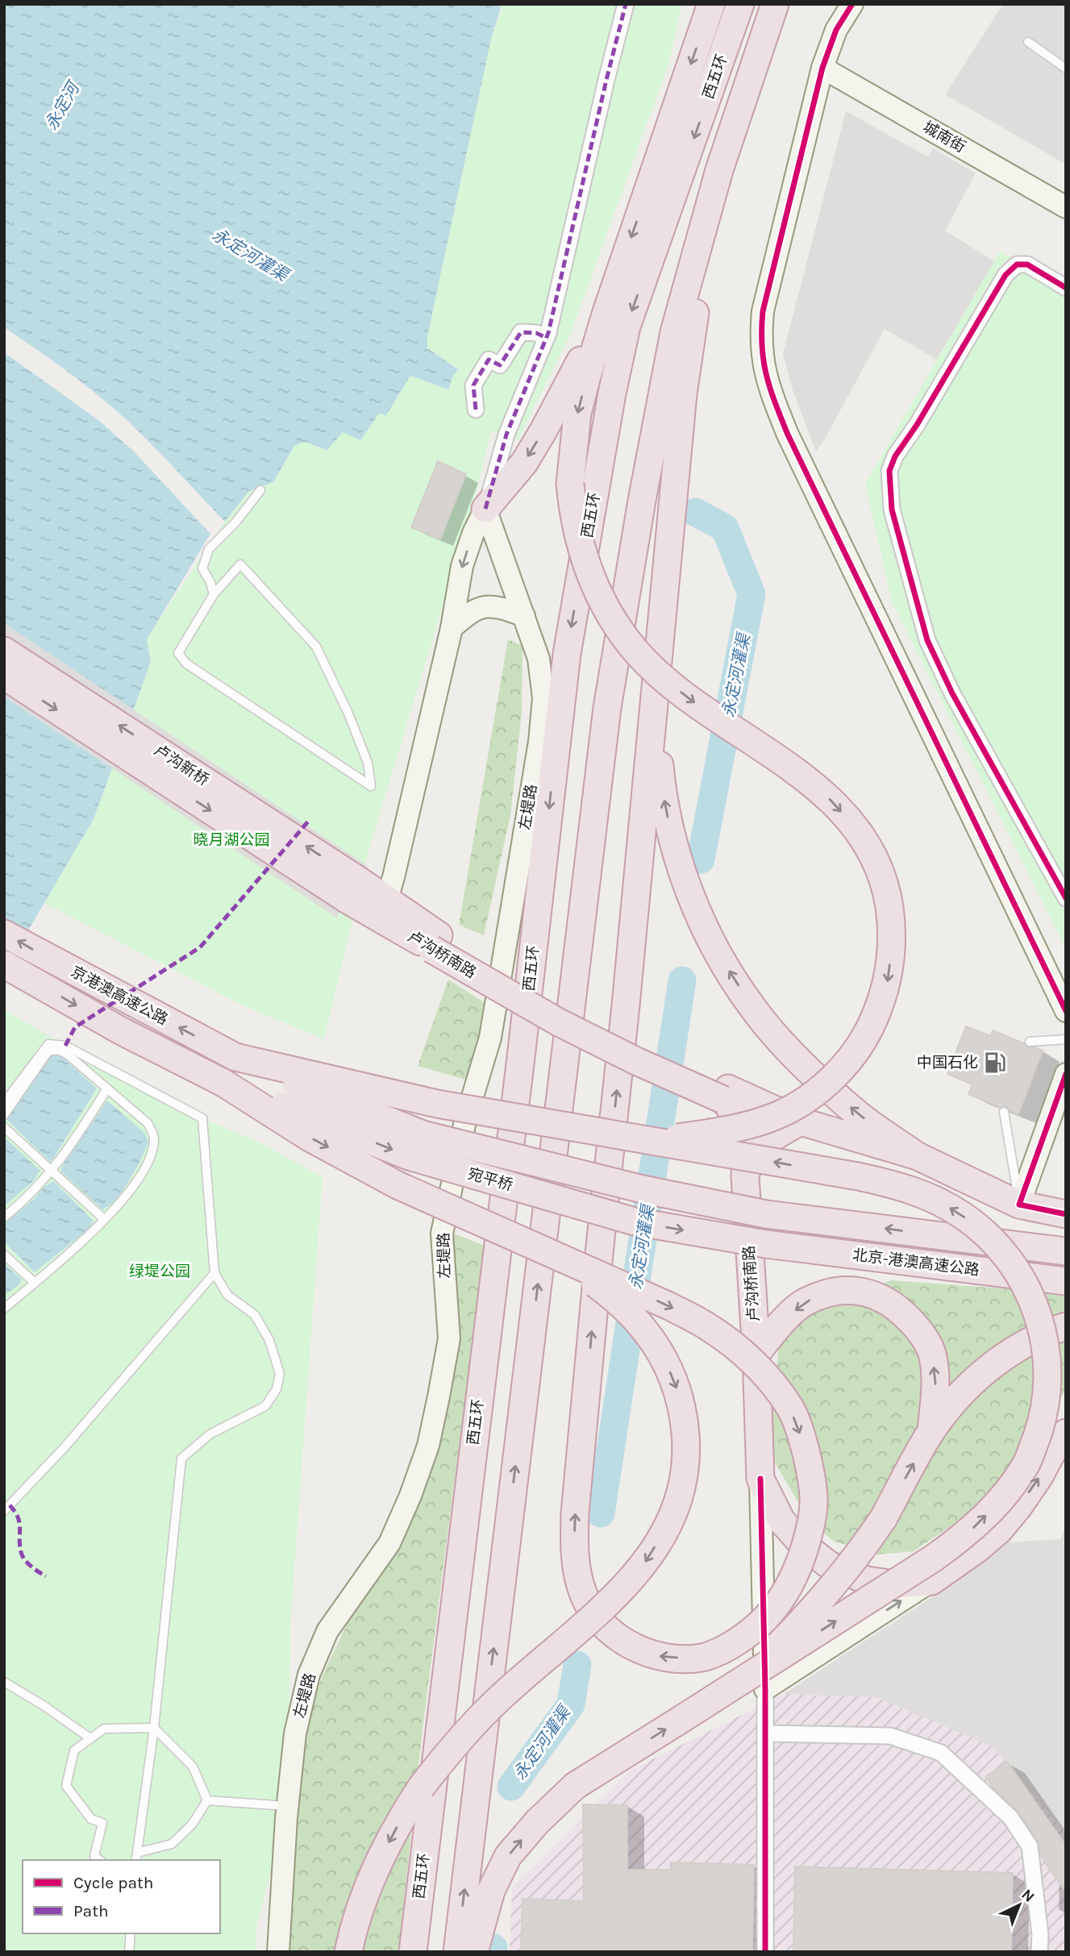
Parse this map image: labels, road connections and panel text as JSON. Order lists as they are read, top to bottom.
{
  "streets": {
    "highway": [
      "西五环",
      "卢沟新桥",
      "卢沟桥南路",
      "京港澳高速公路",
      "宛平桥",
      "北京-港澳高速公路"
    ],
    "street": ["城南街", "左堤路"]
  },
  "crossings": [
    ["卢沟新桥", "卢沟桥南路"],
    ["京港澳高速公路", "宛平桥"],
    ["宛平桥", "北京-港澳高速公路"]
  ],
  "water": ["永定河", "永定河灌渠"],
  "parks": ["晓月湖公园", "绿堤公园"],
  "places": {
    "fuel station": ["中国石化"]
  },
  "legend": ["Cycle path", "Path"],
  "north": "top right"
}
